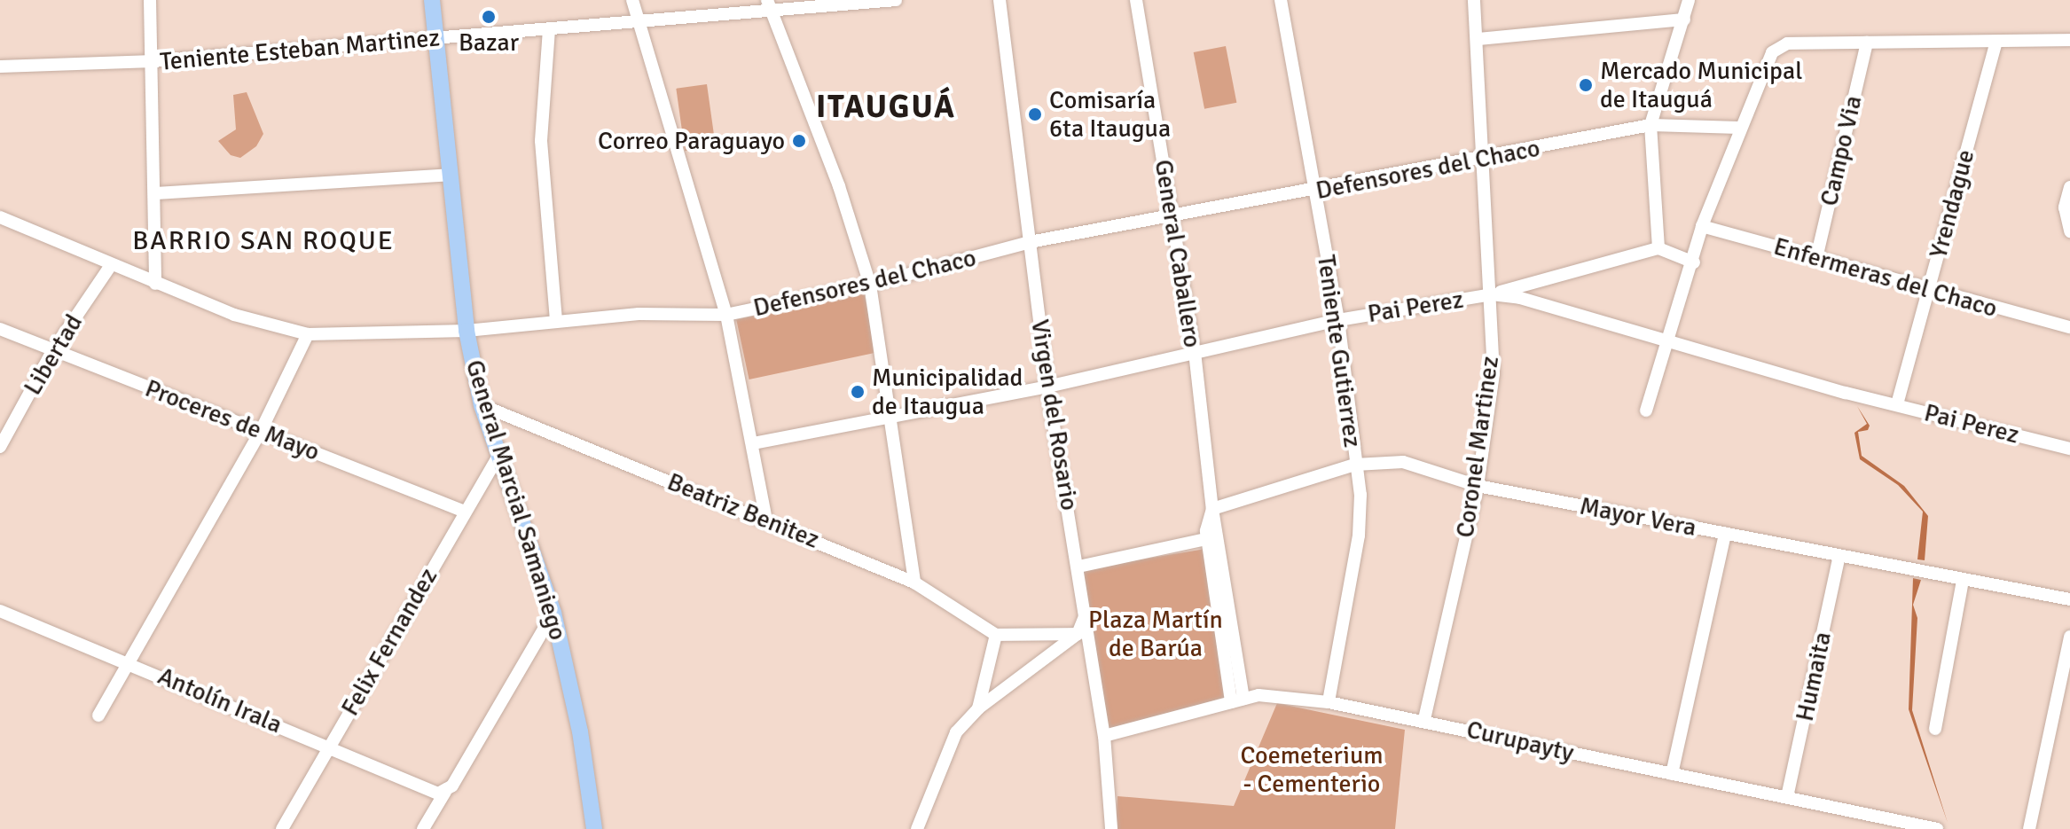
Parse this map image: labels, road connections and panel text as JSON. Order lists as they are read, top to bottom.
{
  "streets": {
    "main road": ["General Marcial Samaniego"],
    "street": [
      "Teniente Esteban Martinez",
      "Campo Via",
      "Defensores del Chaco",
      "Yrendague",
      "General Caballero",
      "Enfermeras del Chaco",
      "Pai Perez",
      "Teniente Gutierrez",
      "Libertad",
      "Virgen del Rosario",
      "Proceres de Mayo",
      "Coronel Martinez",
      "Beatriz Benitez",
      "Mayor Vera",
      "Felix Fernandez",
      "Humaita",
      "Antolín Irala",
      "Curupayty"
    ]
  },
  "crossings": [
    ["Teniente Esteban Martinez", "General Marcial Samaniego"],
    ["Campo Via", "Enfermeras del Chaco"],
    ["Defensores del Chaco", "General Caballero"],
    ["Defensores del Chaco", "Teniente Gutierrez"],
    ["Defensores del Chaco", "Libertad"],
    ["Defensores del Chaco", "Virgen del Rosario"],
    ["Defensores del Chaco", "Coronel Martinez"],
    ["Defensores del Chaco", "General Marcial Samaniego"],
    ["Yrendague", "Enfermeras del Chaco"],
    ["Yrendague", "Pai Perez"],
    ["General Caballero", "Pai Perez"],
    ["General Caballero", "Mayor Vera"],
    ["General Caballero", "Curupayty"],
    ["Pai Perez", "Teniente Gutierrez"],
    ["Pai Perez", "Virgen del Rosario"],
    ["Pai Perez", "Coronel Martinez"],
    ["Teniente Gutierrez", "Mayor Vera"],
    ["Teniente Gutierrez", "Curupayty"],
    ["Libertad", "Proceres de Mayo"],
    ["Virgen del Rosario", "Curupayty"],
    ["Proceres de Mayo", "Felix Fernandez"],
    ["Coronel Martinez", "Mayor Vera"],
    ["Coronel Martinez", "Curupayty"],
    ["General Marcial Samaniego", "Beatriz Benitez"],
    ["General Marcial Samaniego", "Felix Fernandez"],
    ["Mayor Vera", "Humaita"],
    ["Felix Fernandez", "Antolín Irala"],
    ["Humaita", "Curupayty"]
  ],
  "districts": ["ITAUGUÁ", "BARRIO SAN ROQUE"],
  "parks": ["Plaza Martín de Barúa", "Coemeterium - Cementerio"],
  "places": [
    "Bazar",
    "Mercado Municipal de Itauguá",
    "Comisaría 6ta Itaugua",
    "Correo Paraguayo",
    "Municipalidad de Itaugua"
  ]
}
